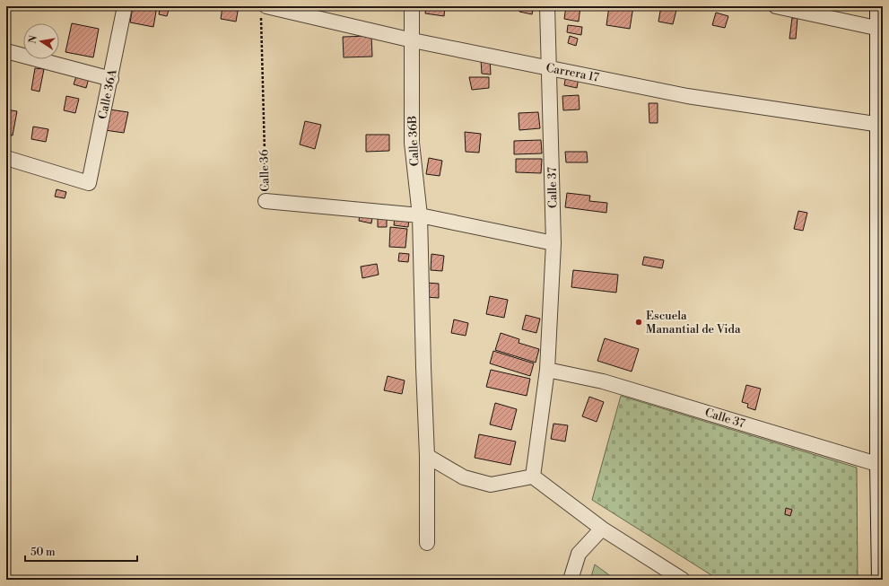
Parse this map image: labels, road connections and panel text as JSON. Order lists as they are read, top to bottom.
{
  "streets": {
    "street": [
      "Carrera 17",
      "Calle 36A",
      "Calle 36B",
      "Calle 36",
      "Calle 37"
    ]
  },
  "crossings": [
    ["Carrera 17", "Calle 36B"],
    ["Carrera 17", "Calle 36"],
    ["Carrera 17", "Calle 37"],
    ["Calle 36B", "Calle 36"],
    ["Calle 36", "Calle 37"]
  ],
  "places": ["Escuela Manantial de Vida"],
  "scale_bar": "50 m",
  "north": "left"
}
